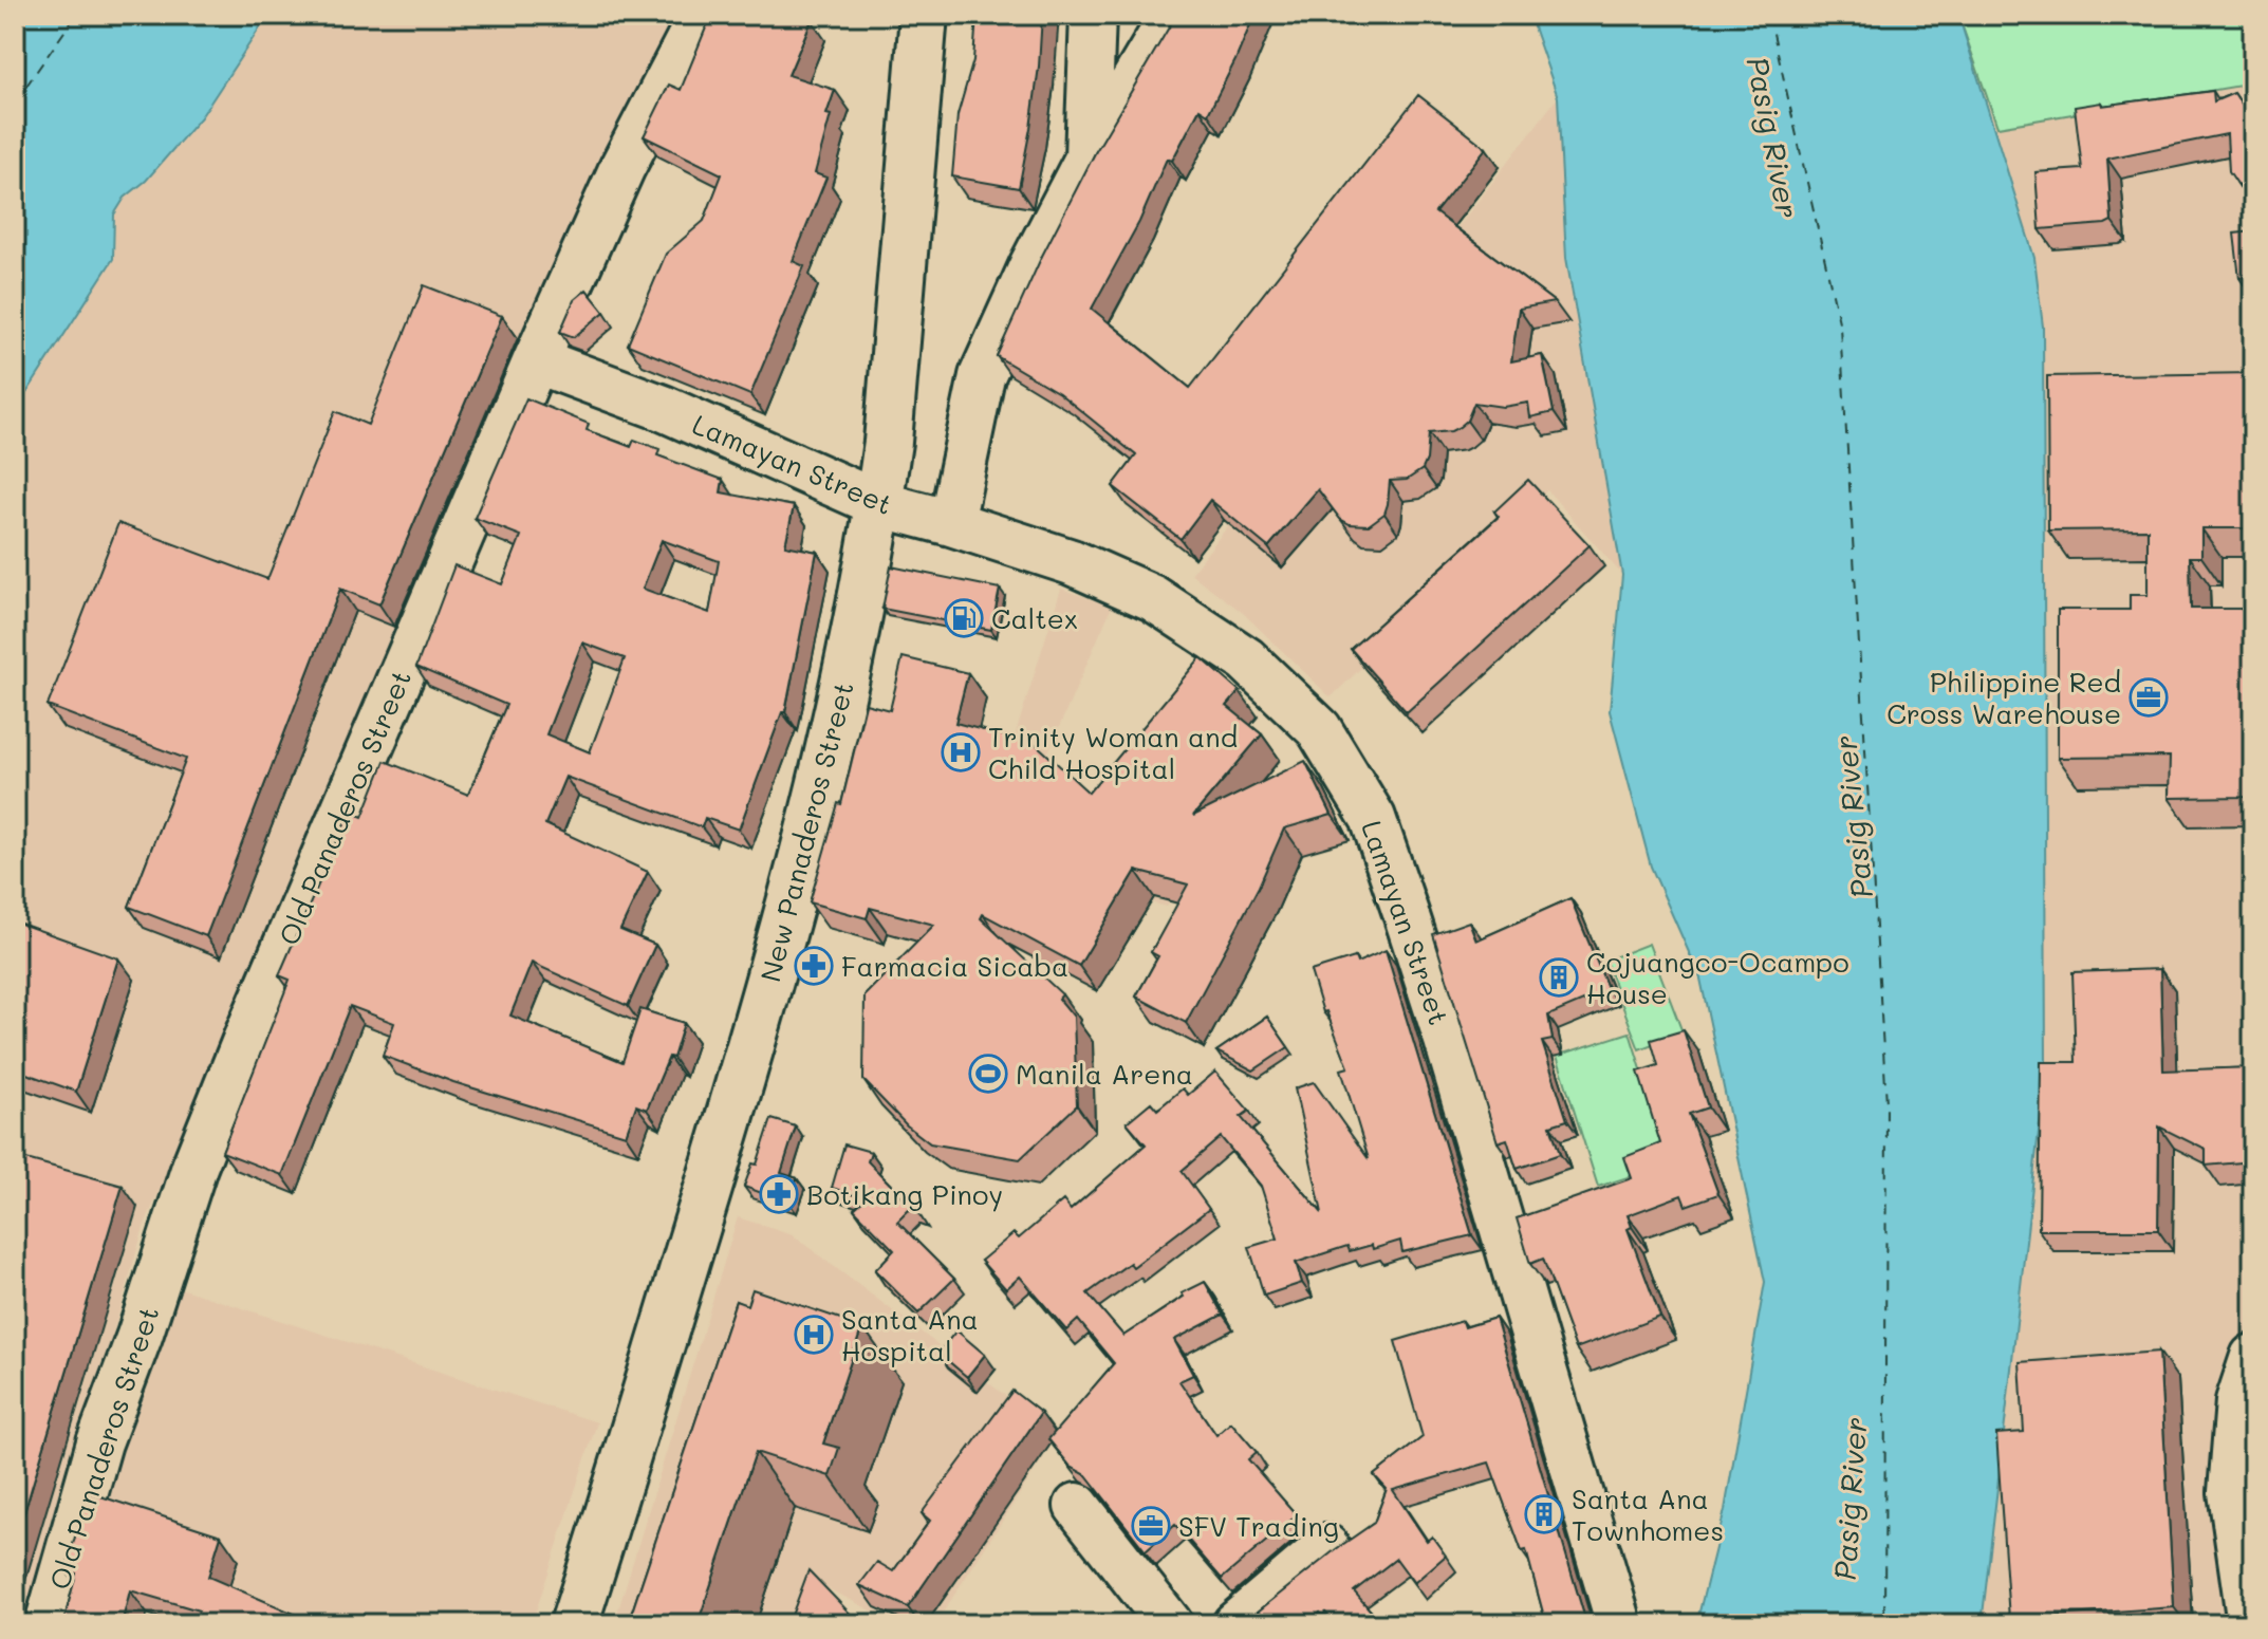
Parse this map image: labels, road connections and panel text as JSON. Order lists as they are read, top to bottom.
{
  "streets": {
    "main road": ["New Panaderos Street"],
    "street": ["Lamayan Street", "Old Panaderos Street"]
  },
  "crossings": [
    ["Lamayan Street", "Old Panaderos Street"],
    ["Lamayan Street", "New Panaderos Street"]
  ],
  "water": ["Pasig River"],
  "places": {
    "fuel station": ["Caltex"],
    "office": ["Philippine Red Cross Warehouse", "SFV Trading"],
    "hospital": ["Trinity Woman and Child Hospital", "Santa Ana Hospital"],
    "pharmacy": ["Farmacia Sicaba", "Botikang Pinoy"],
    "building": ["Cojuangco-Ocampo House", "Santa Ana Townhomes"],
    "sports": ["Manila Arena"]
  }
}
